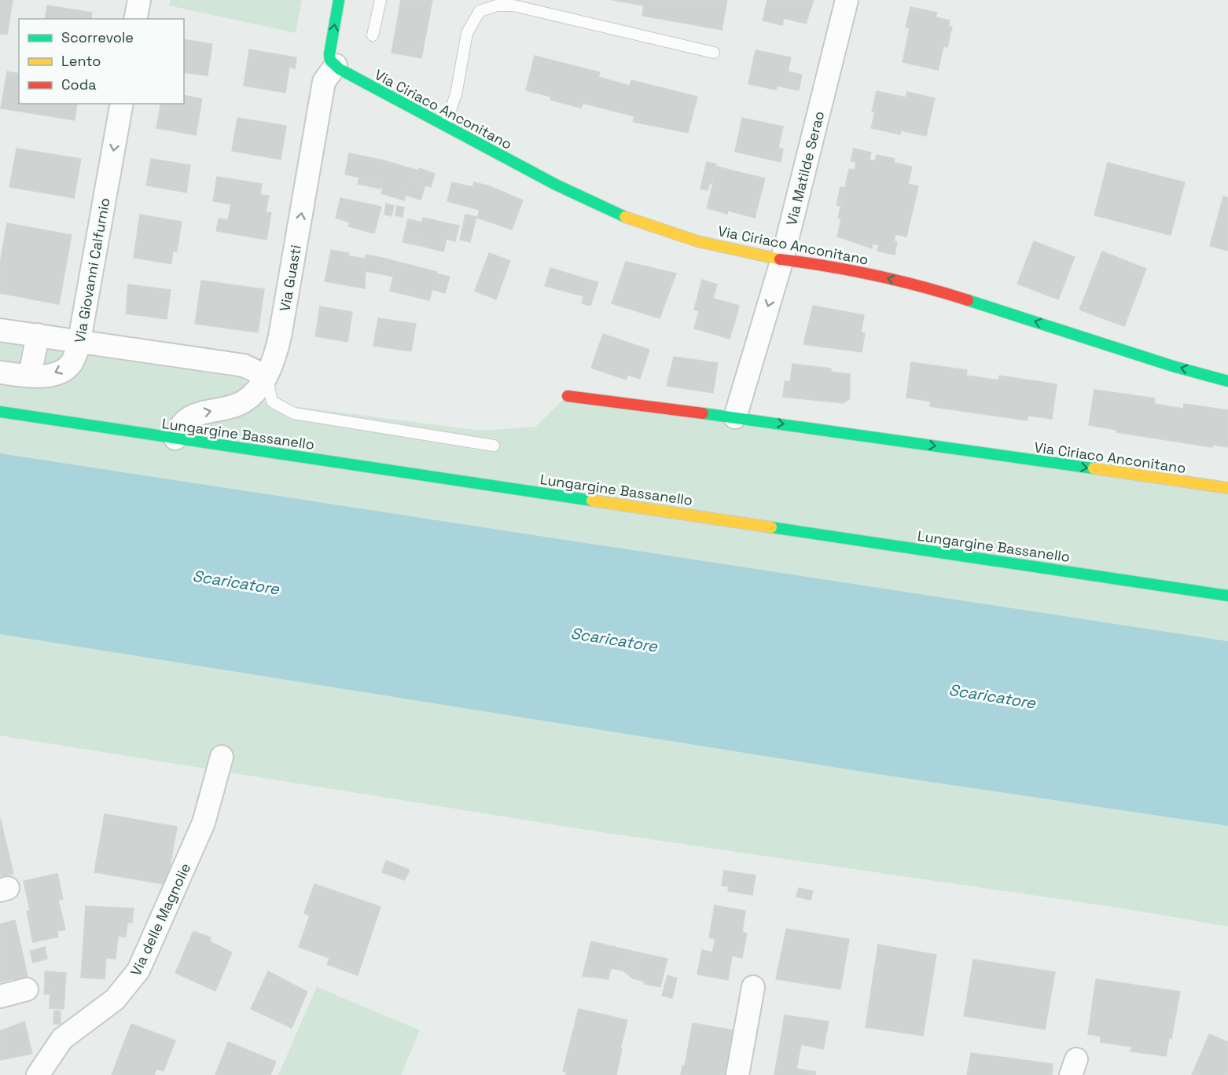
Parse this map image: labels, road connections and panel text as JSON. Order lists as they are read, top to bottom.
{
  "streets": {
    "street": [
      "Via Ciriaco Anconitano",
      "Via Matilde Serao",
      "Via Giovanni Calfurnio",
      "Via Guasti",
      "Lungargine Bassanello",
      "Via delle Magnolie"
    ]
  },
  "crossings": [
    ["Via Ciriaco Anconitano", "Via Matilde Serao"],
    ["Via Ciriaco Anconitano", "Via Guasti"],
    ["Via Guasti", "Lungargine Bassanello"]
  ],
  "one_way": ["Via Matilde Serao", "Via Giovanni Calfurnio", "Via Guasti"],
  "water": ["Scaricatore"],
  "legend": ["Scorrevole", "Lento", "Coda"]
}
